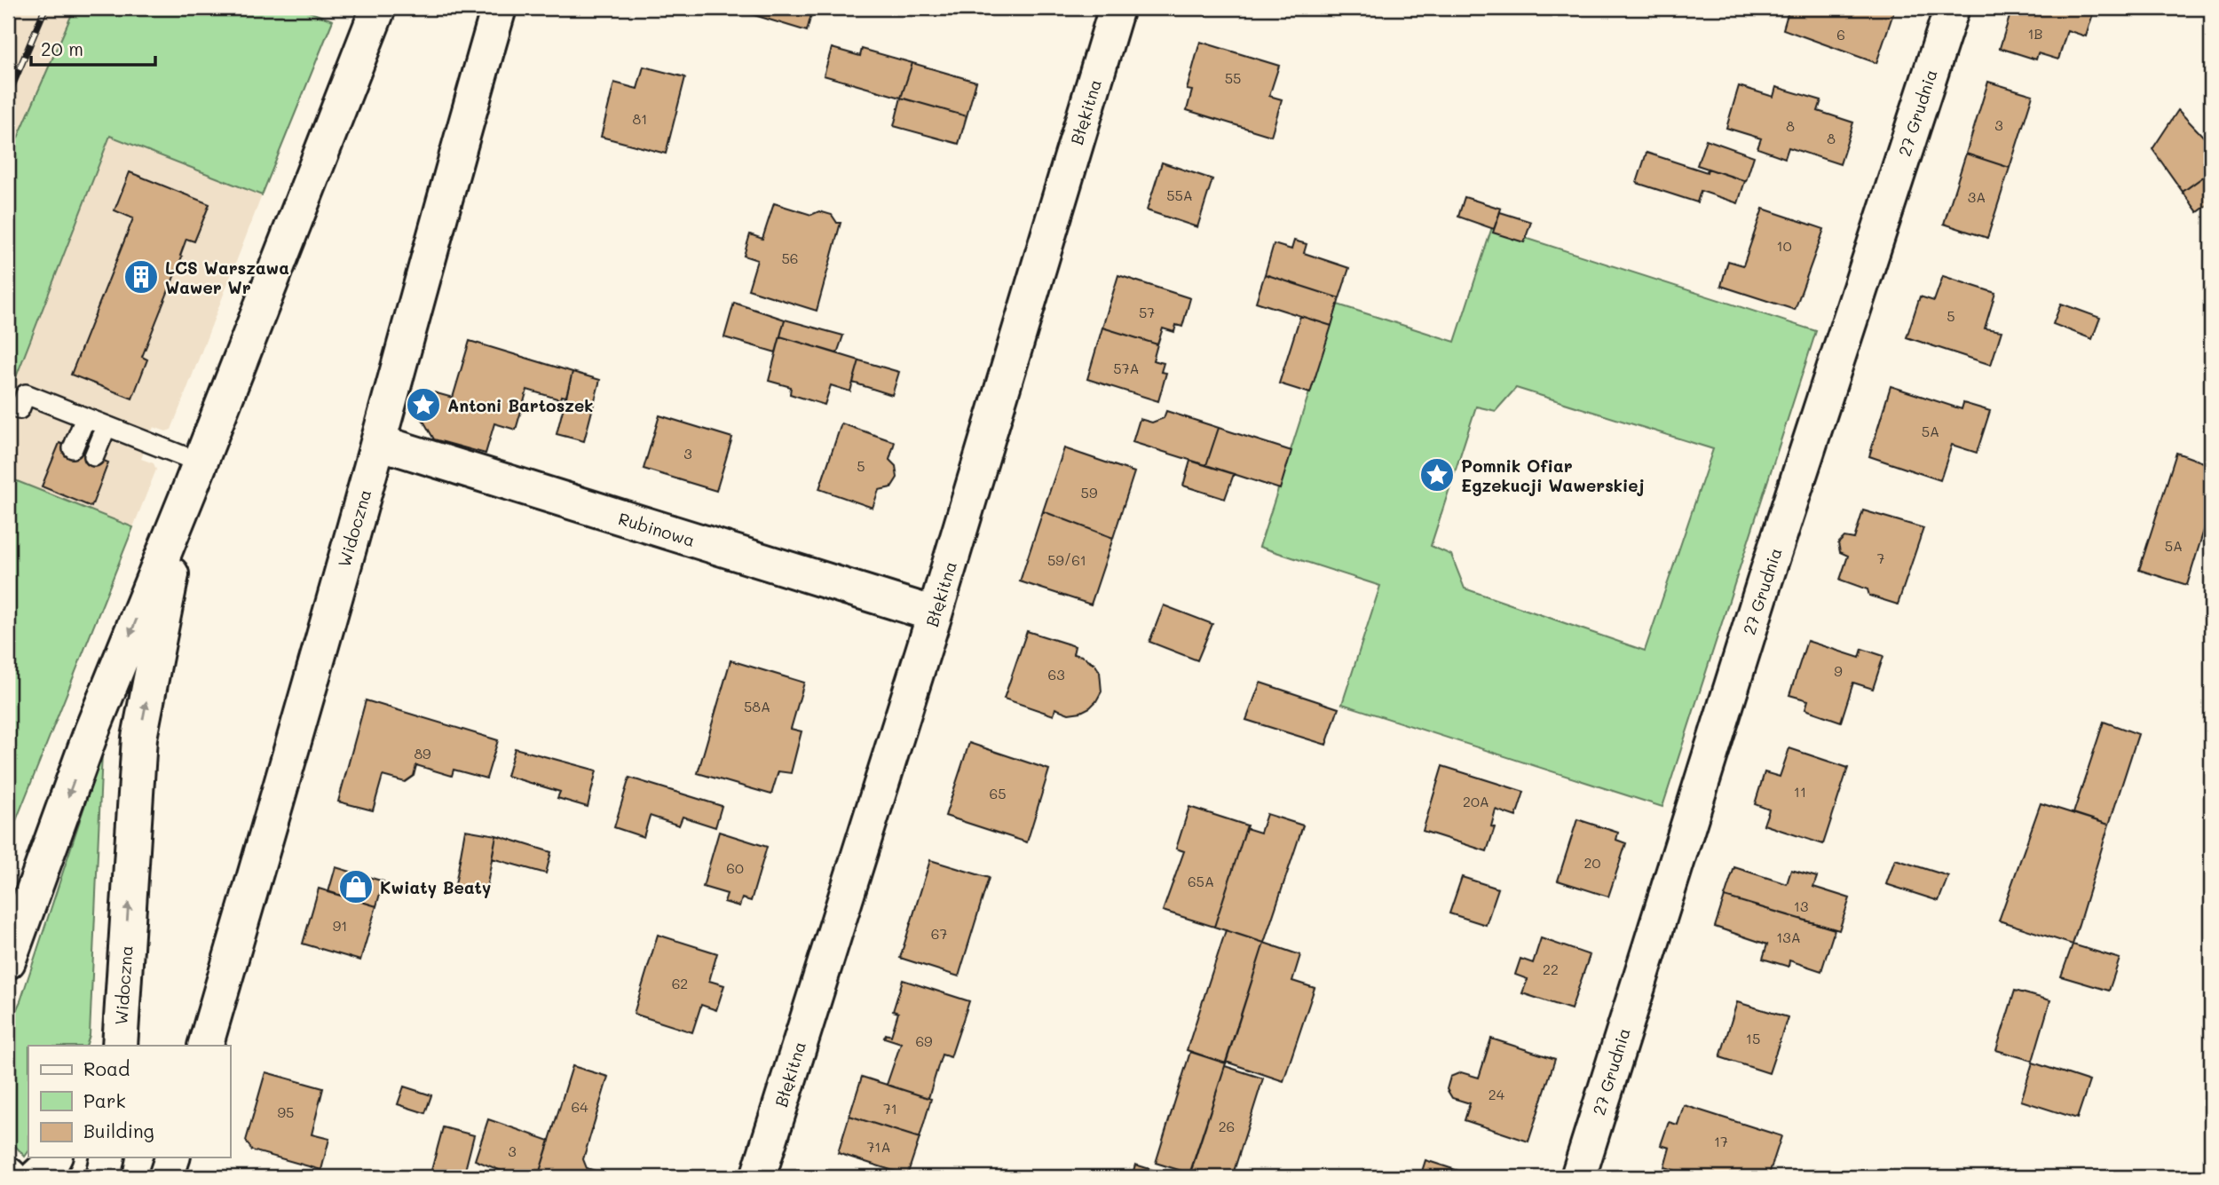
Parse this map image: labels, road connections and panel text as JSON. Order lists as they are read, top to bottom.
{
  "streets": {
    "street": [
      "Błękitna",
      "27 Grudnia",
      "Widoczna",
      "Rubinowa"
    ]
  },
  "crossings": [
    ["Błękitna", "Rubinowa"],
    ["Widoczna", "Rubinowa"]
  ],
  "places": {
    "building": ["LCS Warszawa Wawer Wr"],
    "place": ["Antoni Bartoszek", "Pomnik Ofiar Egzekucji Wawerskiej"],
    "shop": ["Kwiaty Beaty"]
  },
  "house_numbers": [
    "1B",
    "6",
    "55",
    "81",
    "3",
    "8",
    "8",
    "55A",
    "3A",
    "10",
    "56",
    "57",
    "5",
    "57A",
    "5A",
    "3",
    "5",
    "59",
    "5A",
    "7",
    "59/61",
    "9",
    "63",
    "58A",
    "89",
    "11",
    "65",
    "20A",
    "20",
    "60",
    "65A",
    "13",
    "91",
    "67",
    "13A",
    "22",
    "62",
    "15",
    "69",
    "24",
    "64",
    "71",
    "95",
    "26",
    "17",
    "71A",
    "3"
  ],
  "legend": ["Road", "Park", "Building"],
  "scale_bar": "20 m"
}
